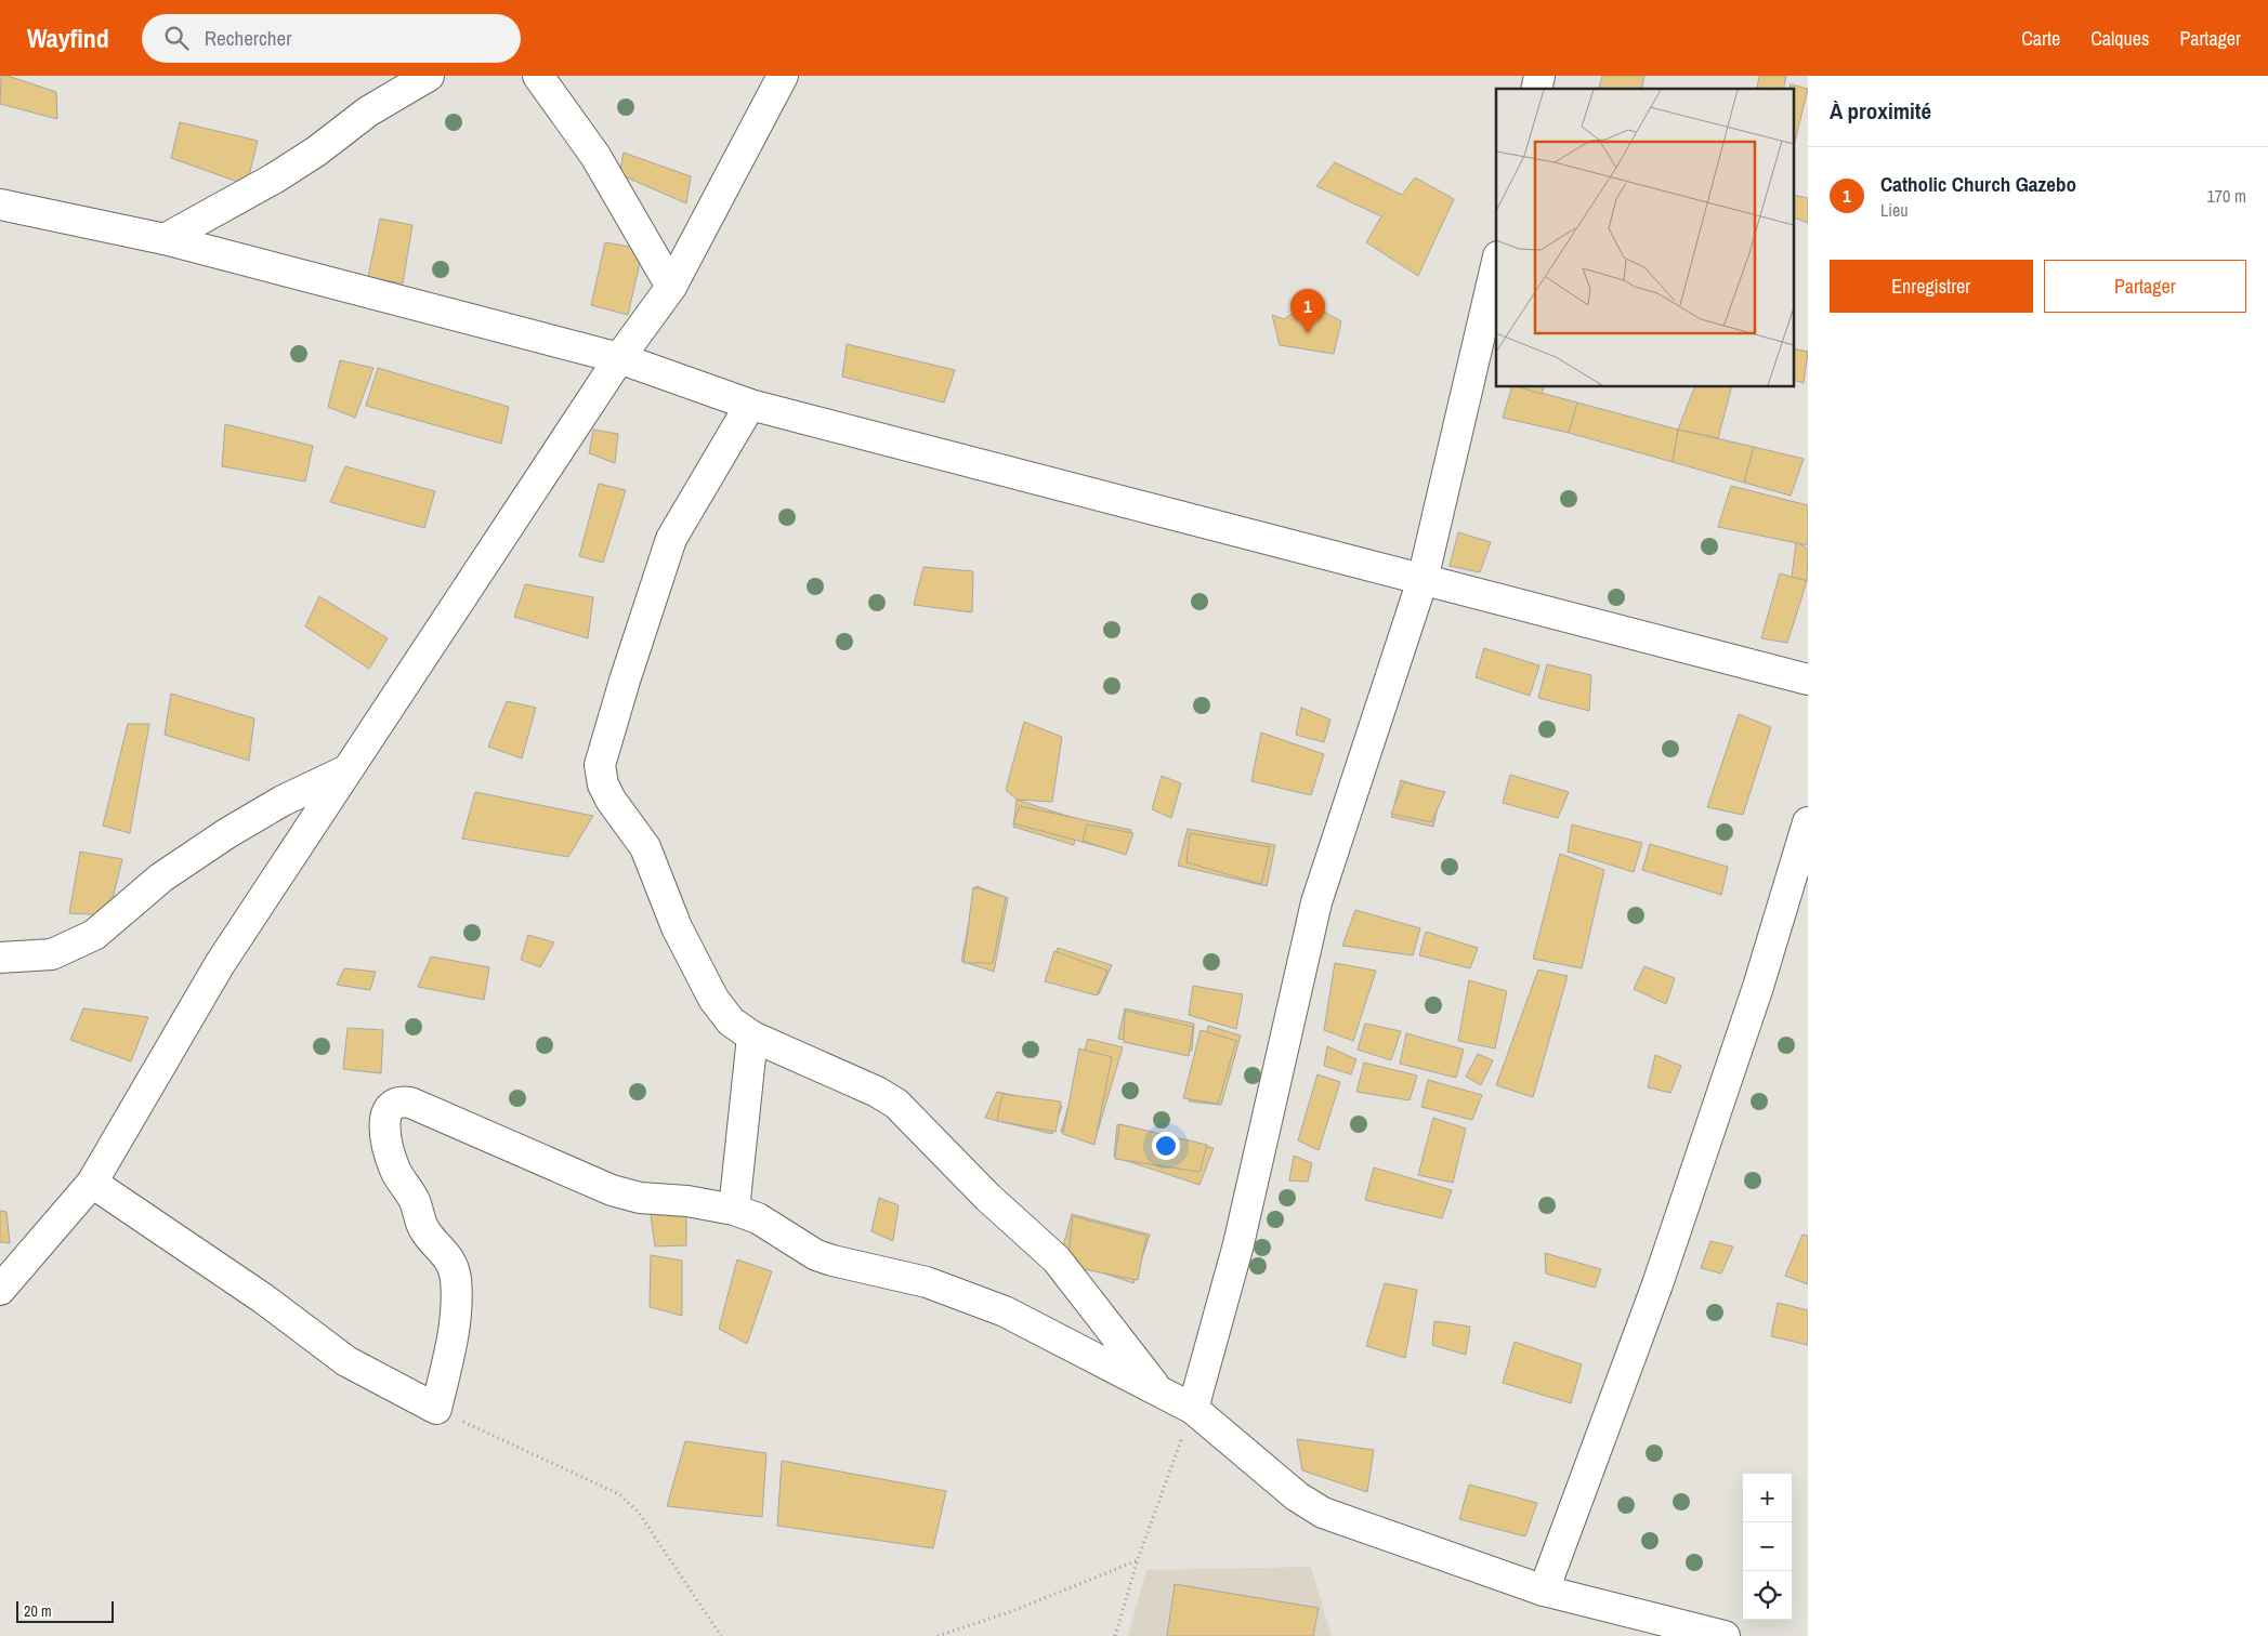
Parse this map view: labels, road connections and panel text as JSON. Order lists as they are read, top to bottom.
{
  "scale_bar": "20 m",
  "page": {
    "header": "Wayfind",
    "search": "Rechercher",
    "nav": ["Carte", "Calques", "Partager"],
    "heading": "À proximité",
    "list": [
      {
        "mark": "1",
        "name": "Catholic Church Gazebo",
        "note": "Lieu",
        "value": "170 m"
      }
    ],
    "buttons": ["Enregistrer", "Partager"],
    "pins": "1",
    "map_buttons": ["+", "−"],
    "scale": "20 m"
  }
}
